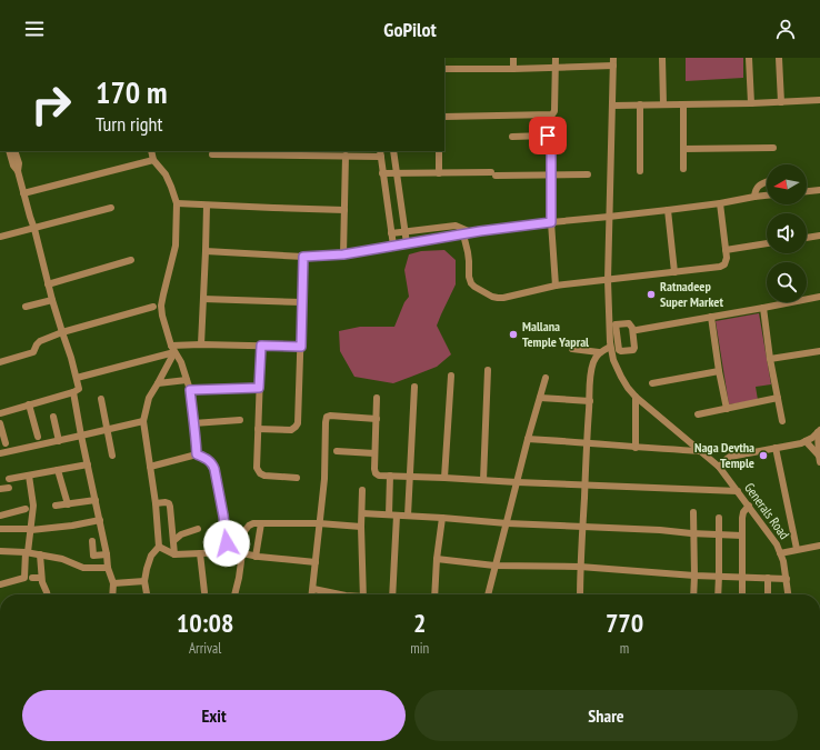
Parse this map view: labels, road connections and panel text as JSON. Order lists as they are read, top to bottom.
{
  "streets": {
    "street": ["Generals Road"]
  },
  "places": ["Ratnadeep Super Market", "Mallana Temple Yapral", "Naga Devtha Temple"],
  "north": "left",
  "page": {
    "header": "GoPilot",
    "turn": ["170 m", "Turn right"],
    "eta": [
      "10:08",
      "Arrival",
      "2",
      "min",
      "770",
      "m"
    ],
    "buttons": ["Exit", "Share"]
  }
}
